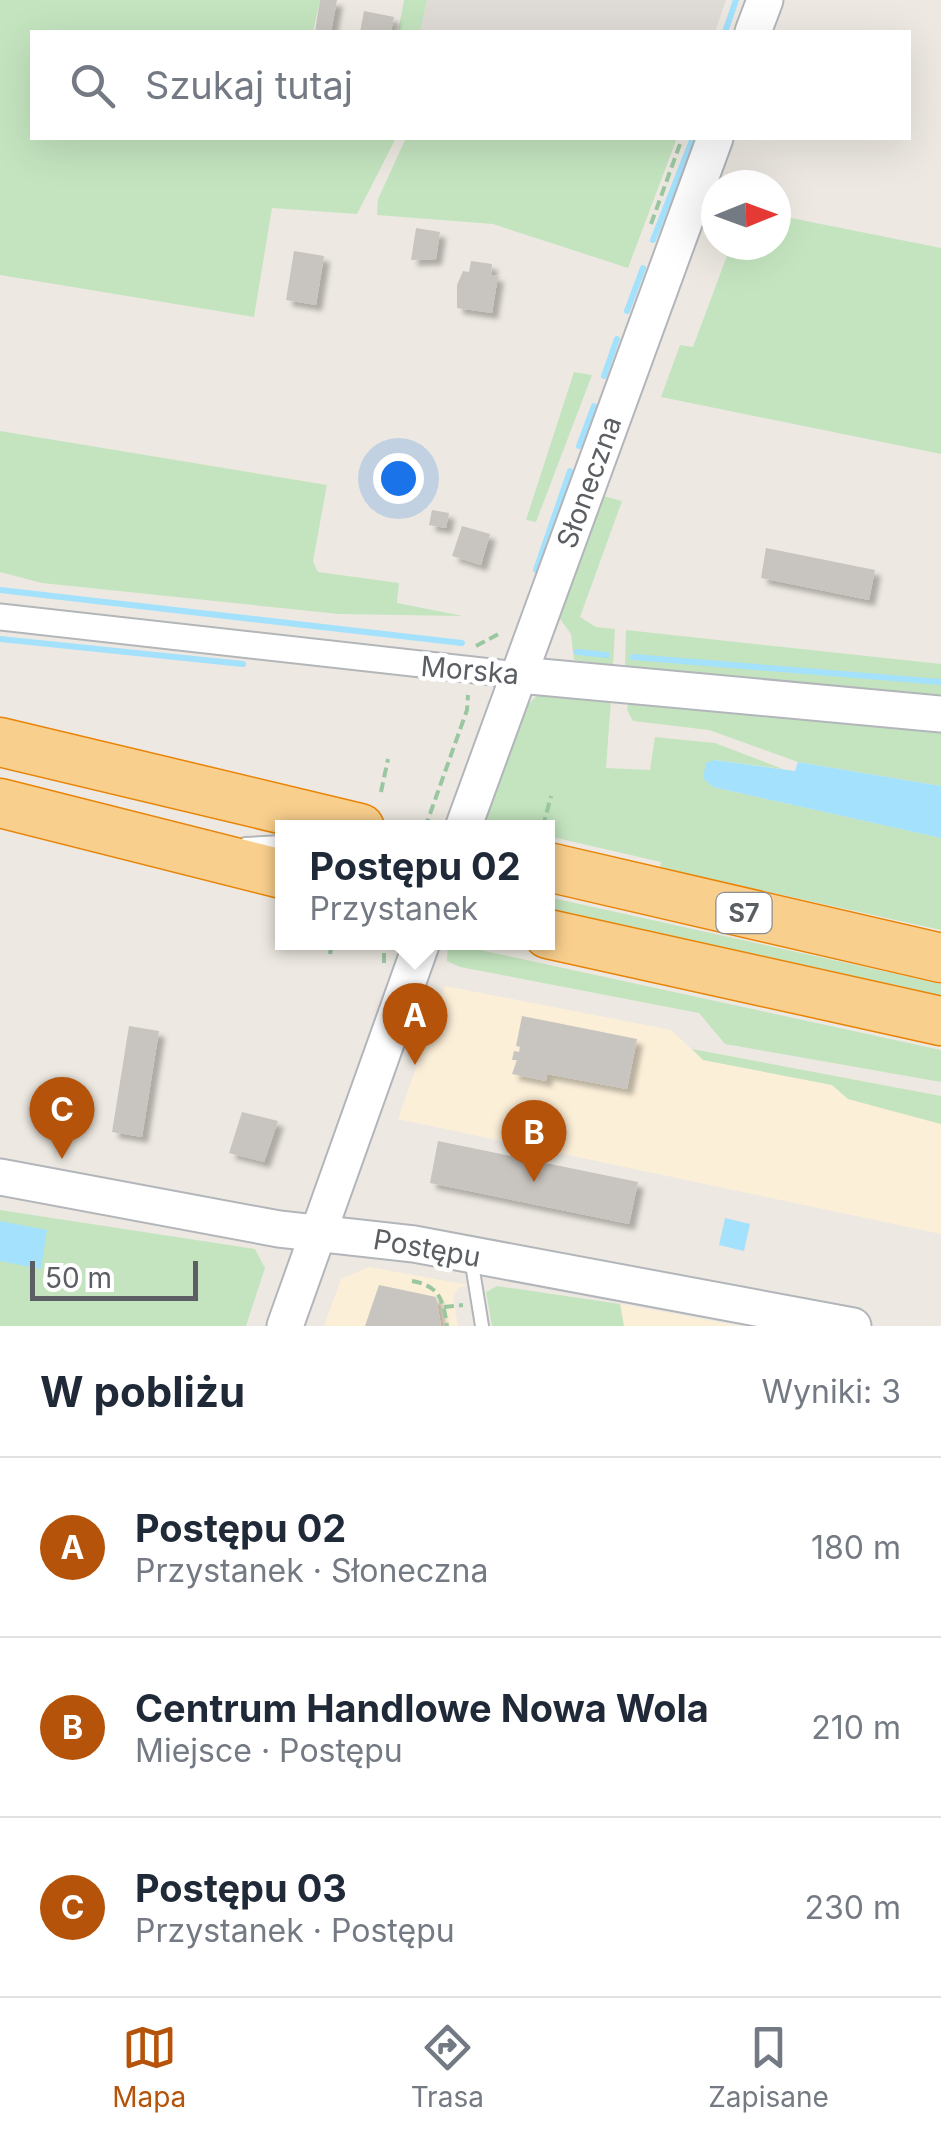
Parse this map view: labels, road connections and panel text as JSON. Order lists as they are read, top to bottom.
{
  "streets": {
    "highway": ["S7"],
    "main road": ["Słoneczna", "Morska", "Postępu"]
  },
  "crossings": [
    ["Słoneczna", "Morska"]
  ],
  "scale_bar": "50 m",
  "north": "right",
  "page": {
    "search": "Szukaj tutaj",
    "popup": ["Postępu 02", "Przystanek"],
    "pins": ["A", "C", "B"],
    "scale": "50 m",
    "heading": ["W pobliżu", "Wyniki: 3"],
    "list": [
      {
        "mark": "A",
        "name": "Postępu 02",
        "note": "Przystanek · Słoneczna",
        "value": "180 m"
      },
      {
        "mark": "B",
        "name": "Centrum Handlowe Nowa Wola",
        "note": "Miejsce · Postępu",
        "value": "210 m"
      },
      {
        "mark": "C",
        "name": "Postępu 03",
        "note": "Przystanek · Postępu",
        "value": "230 m"
      }
    ],
    "nav": ["Mapa", "Trasa", "Zapisane"]
  }
}
